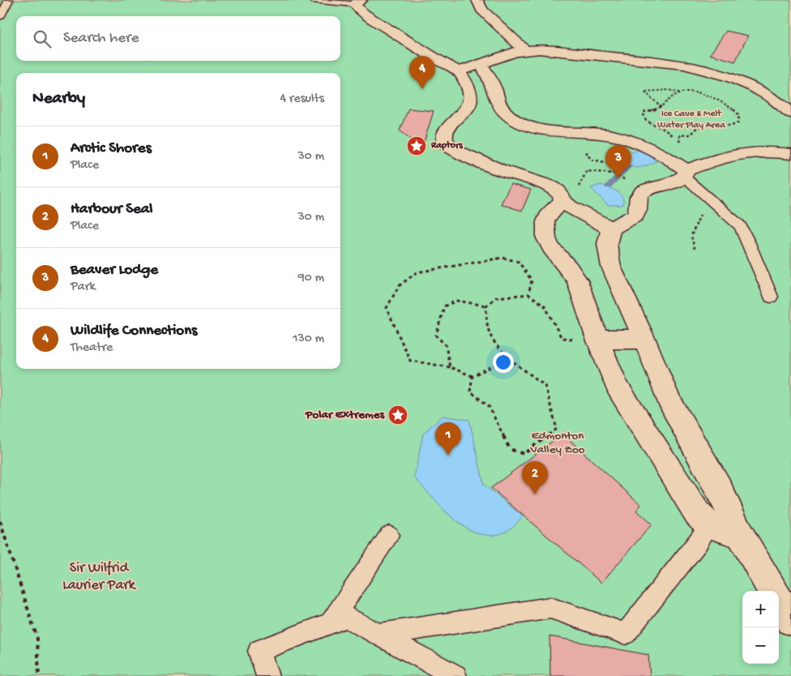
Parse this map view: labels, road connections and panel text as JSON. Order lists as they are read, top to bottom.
{
  "parks": ["Ice Cave & Melt Water Play Area", "Edmonton Valley Zoo", "Sir Wilfrid Laurier Park"],
  "places": {
    "place": ["Raptors", "Polar Extremes"]
  },
  "page": {
    "search": "Search here",
    "pins": [
      "4",
      "3",
      "1",
      "2"
    ],
    "heading": ["Nearby", "4 results"],
    "list": [
      {
        "mark": "1",
        "name": "Arctic Shores",
        "note": "Place",
        "value": "30 m"
      },
      {
        "mark": "2",
        "name": "Harbour Seal",
        "note": "Place",
        "value": "30 m"
      },
      {
        "mark": "3",
        "name": "Beaver Lodge",
        "note": "Park",
        "value": "90 m"
      },
      {
        "mark": "4",
        "name": "Wildlife Connections",
        "note": "Theatre",
        "value": "130 m"
      }
    ],
    "map_buttons": ["+", "−"]
  }
}
